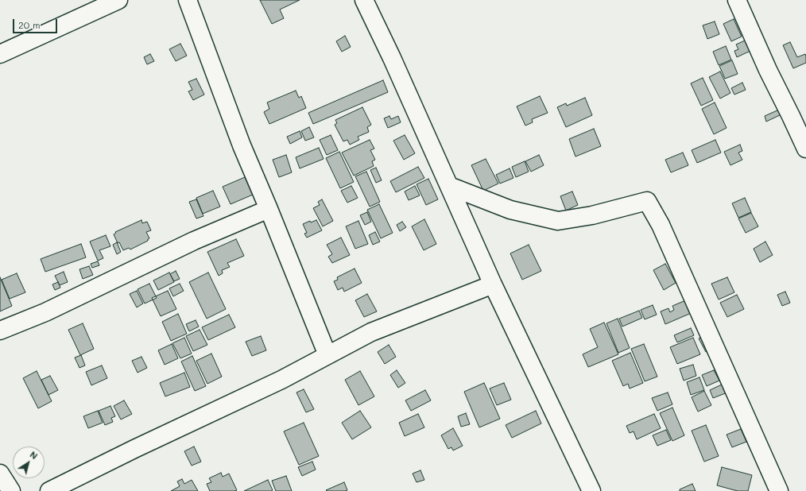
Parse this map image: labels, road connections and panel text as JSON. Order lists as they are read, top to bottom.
{
  "scale_bar": "20 m",
  "north": "top right"
}
